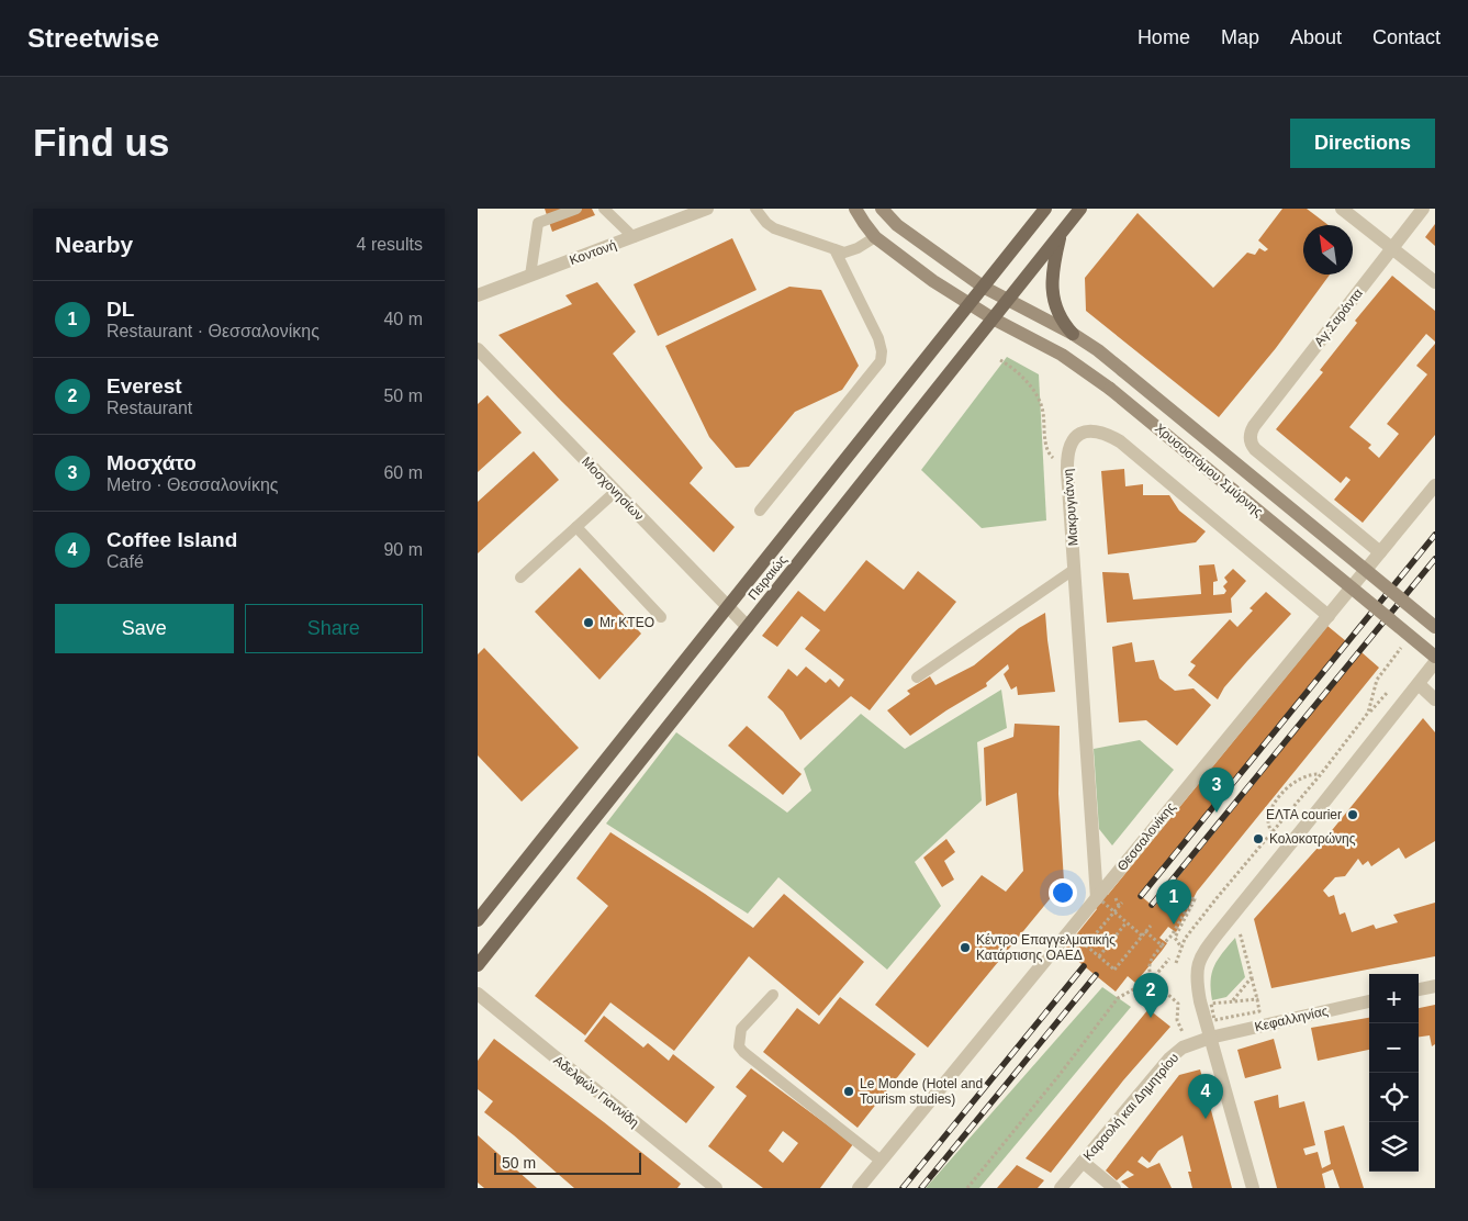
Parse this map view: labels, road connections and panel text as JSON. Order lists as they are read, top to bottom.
{
  "streets": {
    "main road": ["Χρυσοστόμου Σμύρνης", "Πειραιώς"],
    "street": [
      "Κοντονή",
      "Αγ.Σαράντα",
      "Μοσχονησίων",
      "Μακρυγιάννη",
      "Θεσσαλονίκης",
      "Κεφαλληνίας",
      "Αδελφών Γιαννίδη",
      "Καραολή και Δημητρίου"
    ]
  },
  "crossings": [
    ["Αγ.Σαράντα", "Θεσσαλονίκης"],
    ["Χρυσοστόμου Σμύρνης", "Πειραιώς"],
    ["Μοσχονησίων", "Πειραιώς"],
    ["Μακρυγιάννη", "Θεσσαλονίκης"],
    ["Κεφαλληνίας", "Καραολή και Δημητρίου"]
  ],
  "places": [
    "Mr KTEO",
    "ΕΛΤΑ courier",
    "Κολοκοτρώνης",
    "Κέντρο Επαγγελματικής Κατάρτισης ΟΑΕΔ",
    "Le Monde (Hotel and Tourism studies)"
  ],
  "scale_bar": "50 m",
  "north": "top left",
  "page": {
    "header": "Streetwise",
    "nav": [
      "Home",
      "Map",
      "About",
      "Contact"
    ],
    "buttons": [
      "Directions",
      ["Save", "Share"]
    ],
    "title": "Find us",
    "heading": ["Nearby", "4 results"],
    "list": [
      {
        "mark": "1",
        "name": "DL",
        "note": "Restaurant · Θεσσαλονίκης",
        "value": "40 m"
      },
      {
        "mark": "2",
        "name": "Everest",
        "note": "Restaurant",
        "value": "50 m"
      },
      {
        "mark": "3",
        "name": "Μοσχάτο",
        "note": "Metro · Θεσσαλονίκης",
        "value": "60 m"
      },
      {
        "mark": "4",
        "name": "Coffee Island",
        "note": "Café",
        "value": "90 m"
      }
    ],
    "pins": [
      "3",
      "1",
      "2",
      "4"
    ],
    "map_buttons": ["+", "−"],
    "scale": "50 m"
  }
}
